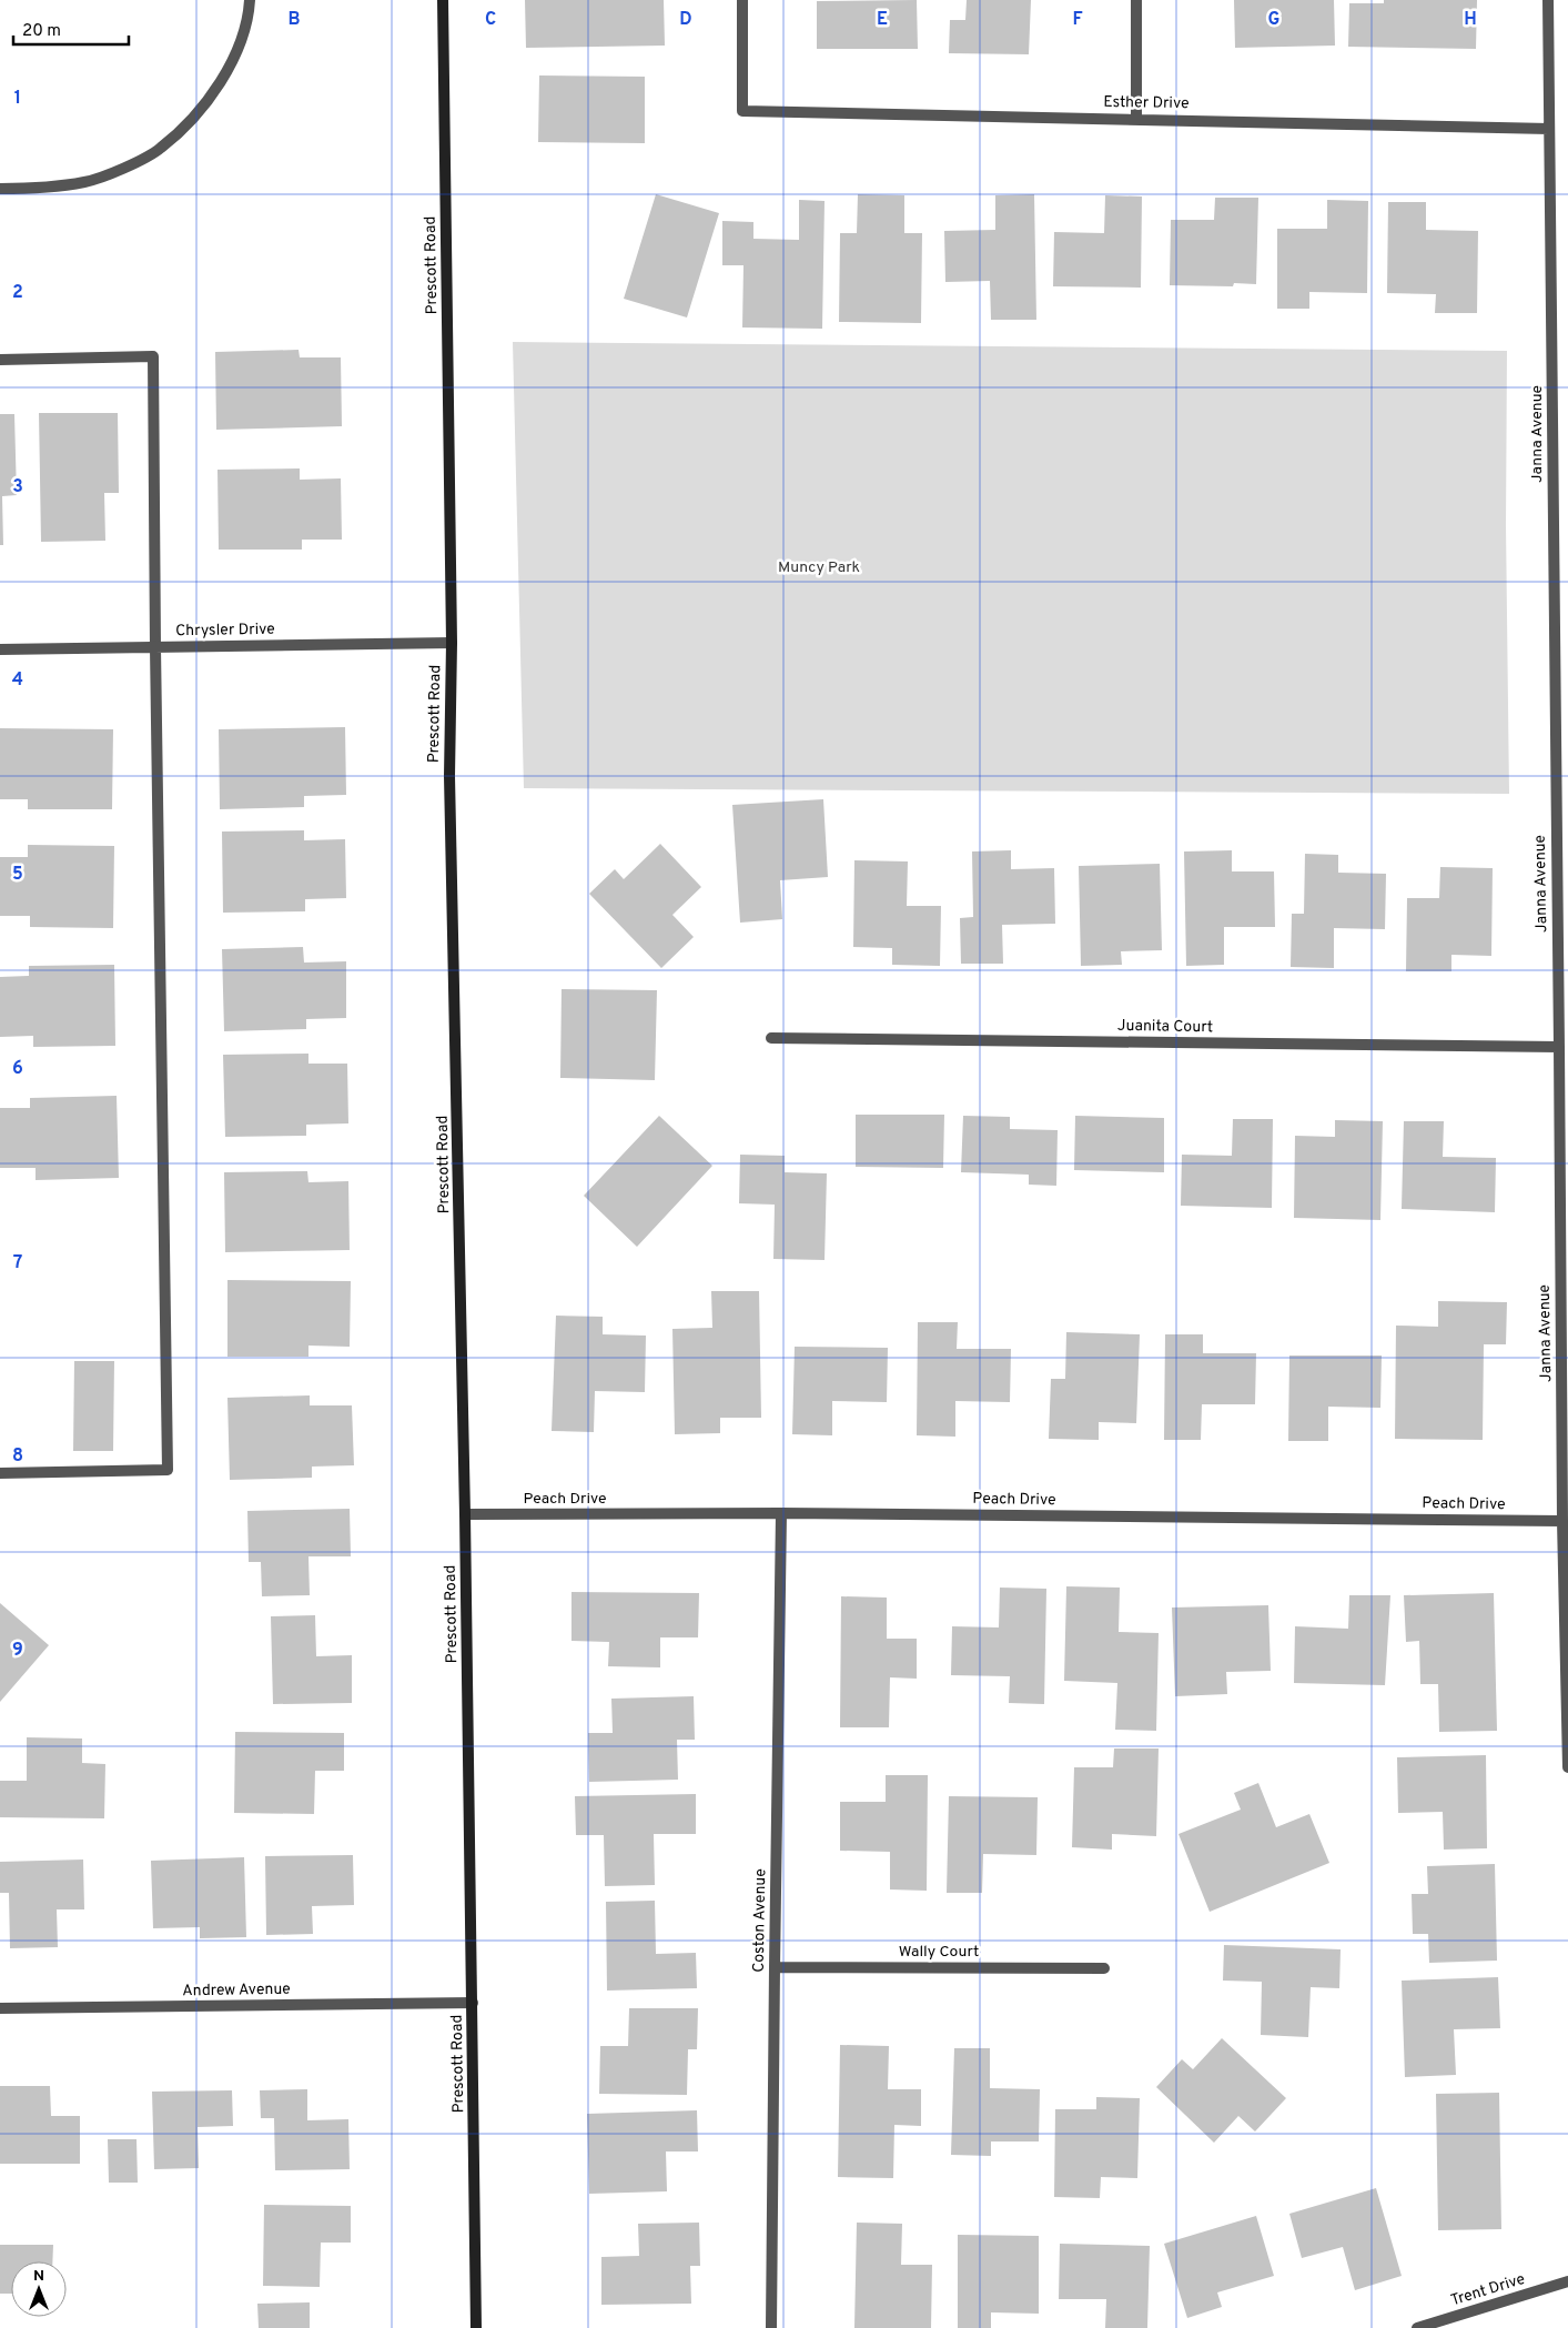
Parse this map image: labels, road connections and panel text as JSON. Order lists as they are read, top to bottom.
{
  "streets": {
    "main road": ["Prescott Road"],
    "street": [
      "Esther Drive",
      "Janna Avenue",
      "Chrysler Drive",
      "Juanita Court",
      "Peach Drive",
      "Coston Avenue",
      "Wally Court",
      "Andrew Avenue",
      "Trent Drive"
    ]
  },
  "crossings": [
    ["Esther Drive", "Janna Avenue"],
    ["Prescott Road", "Chrysler Drive"],
    ["Prescott Road", "Peach Drive"],
    ["Prescott Road", "Andrew Avenue"],
    ["Janna Avenue", "Juanita Court"],
    ["Janna Avenue", "Peach Drive"],
    ["Peach Drive", "Coston Avenue"],
    ["Coston Avenue", "Wally Court"]
  ],
  "parks": ["Muncy Park"],
  "scale_bar": "20 m",
  "north": "top",
  "grid": {
    "columns": [
      "B",
      "C",
      "D",
      "E",
      "F",
      "G",
      "H"
    ],
    "rows": [
      "1",
      "2",
      "3",
      "4",
      "5",
      "6",
      "7",
      "8",
      "9"
    ]
  }
}
